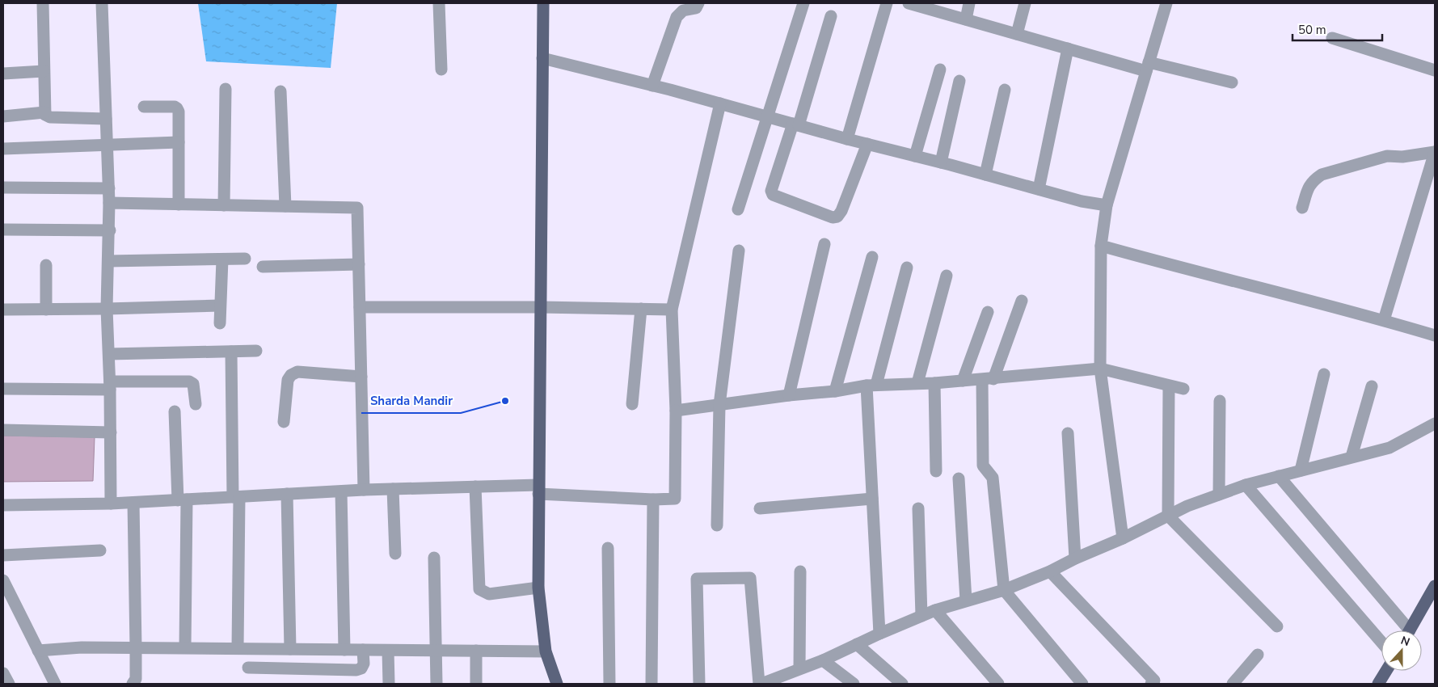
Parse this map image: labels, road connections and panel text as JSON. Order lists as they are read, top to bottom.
{
  "places": ["Sharda Mandir"],
  "scale_bar": "50 m",
  "north": "top"
}
